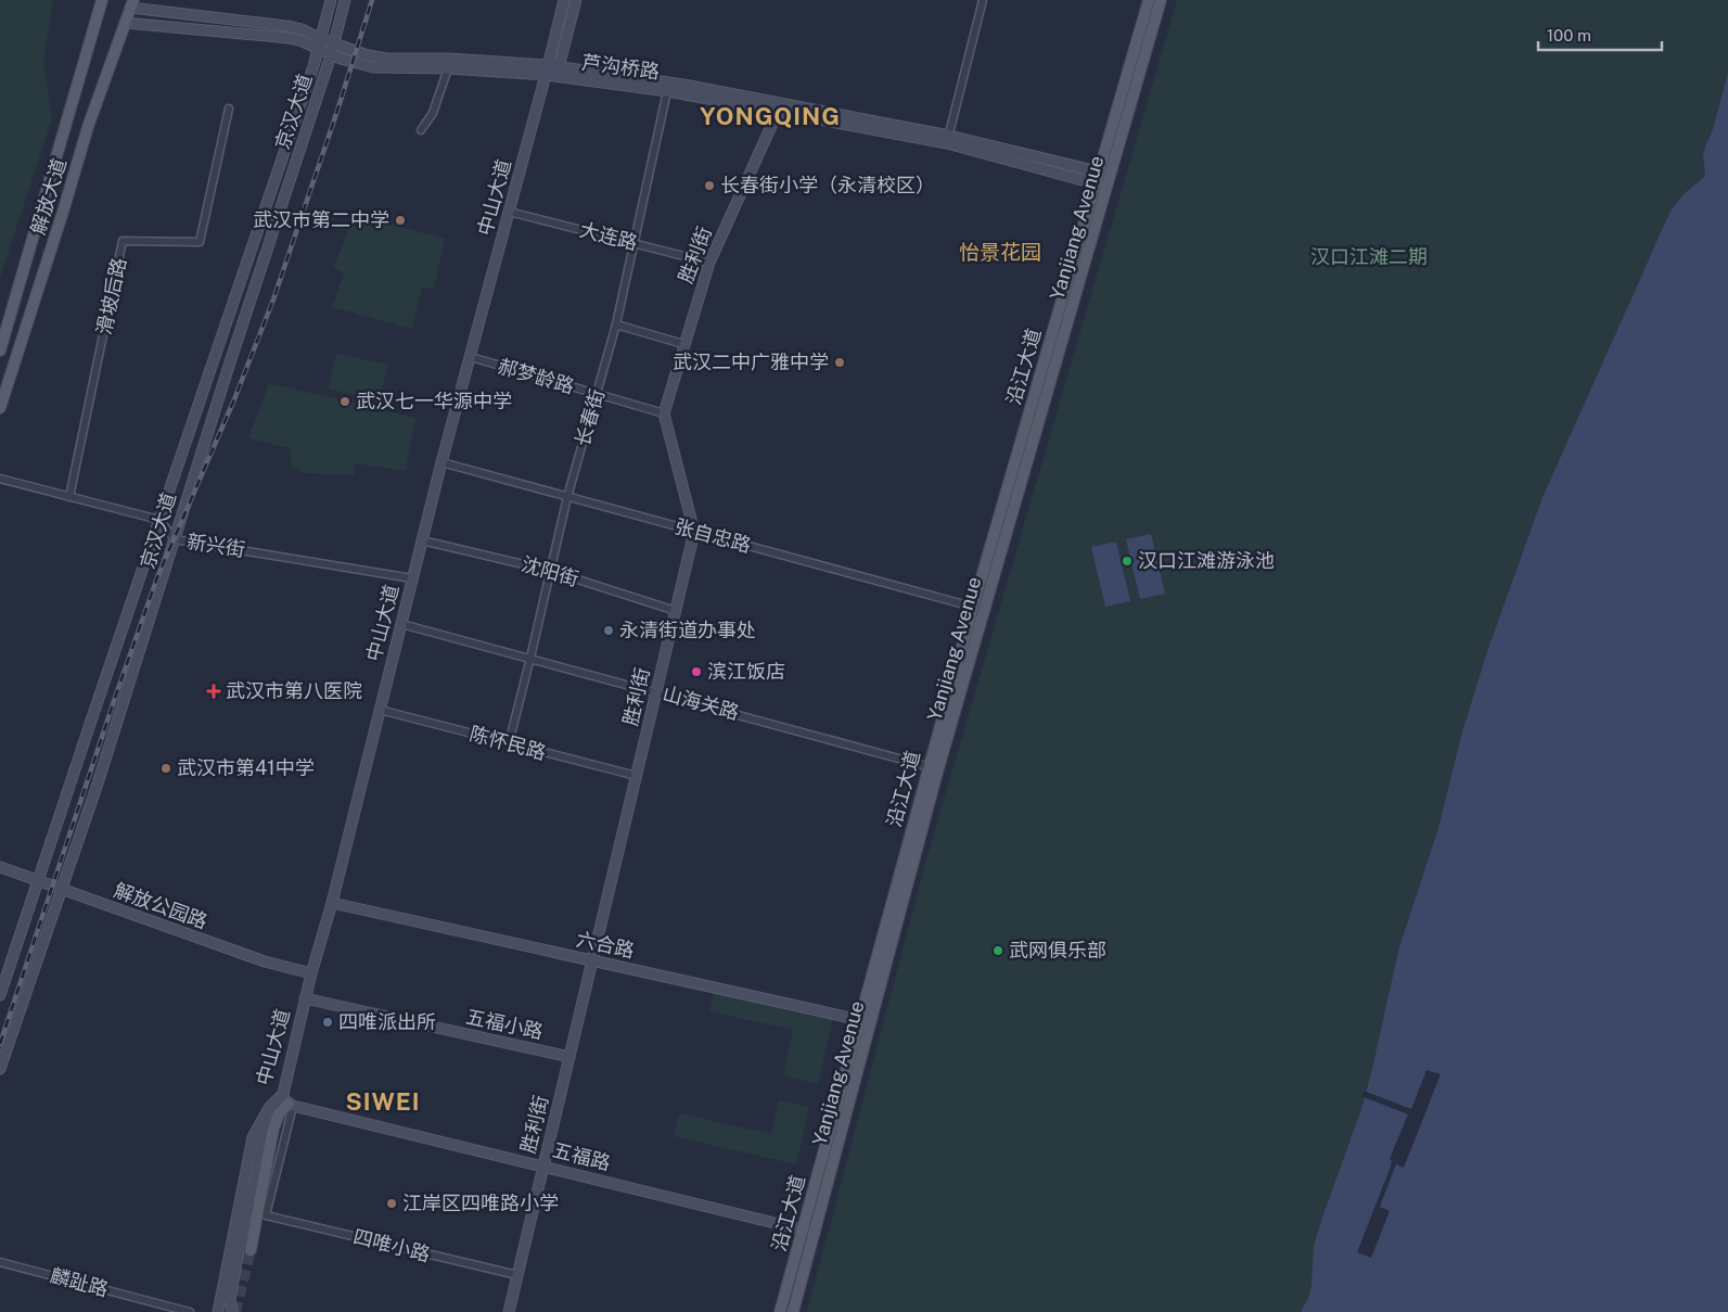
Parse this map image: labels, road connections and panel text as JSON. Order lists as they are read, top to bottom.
{
  "streets": {
    "main road": [
      "芦沟桥路",
      "京汉大道",
      "解放大道",
      "中山大道",
      "Yanjiang Avenue",
      "胜利街",
      "沿江大道",
      "解放公园路",
      "六合路",
      "五福小路",
      "五福路"
    ],
    "street": [
      "大连路",
      "滑坡后路",
      "郝梦龄路",
      "长春街",
      "张自忠路",
      "新兴街",
      "沈阳街",
      "山海关路",
      "陈怀民路",
      "四唯小路",
      "麟趾路"
    ]
  },
  "crossings": [
    ["芦沟桥路", "京汉大道"],
    ["芦沟桥路", "解放大道"],
    ["芦沟桥路", "中山大道"],
    ["芦沟桥路", "Yanjiang Avenue"],
    ["芦沟桥路", "胜利街"],
    ["芦沟桥路", "沿江大道"],
    ["芦沟桥路", "长春街"],
    ["京汉大道", "新兴街"],
    ["京汉大道", "解放公园路"],
    ["中山大道", "大连路"],
    ["中山大道", "郝梦龄路"],
    ["中山大道", "张自忠路"],
    ["中山大道", "新兴街"],
    ["中山大道", "沈阳街"],
    ["中山大道", "山海关路"],
    ["中山大道", "陈怀民路"],
    ["中山大道", "解放公园路"],
    ["中山大道", "六合路"],
    ["中山大道", "五福小路"],
    ["中山大道", "五福路"],
    ["中山大道", "四唯小路"],
    ["Yanjiang Avenue", "沿江大道"],
    ["Yanjiang Avenue", "张自忠路"],
    ["Yanjiang Avenue", "山海关路"],
    ["Yanjiang Avenue", "六合路"],
    ["Yanjiang Avenue", "五福路"],
    ["大连路", "胜利街"],
    ["大连路", "长春街"],
    ["胜利街", "郝梦龄路"],
    ["胜利街", "张自忠路"],
    ["胜利街", "沈阳街"],
    ["胜利街", "山海关路"],
    ["胜利街", "陈怀民路"],
    ["胜利街", "六合路"],
    ["胜利街", "五福小路"],
    ["胜利街", "五福路"],
    ["胜利街", "四唯小路"],
    ["沿江大道", "张自忠路"],
    ["沿江大道", "山海关路"],
    ["沿江大道", "六合路"],
    ["沿江大道", "五福路"],
    ["郝梦龄路", "长春街"],
    ["长春街", "张自忠路"],
    ["长春街", "沈阳街"],
    ["长春街", "山海关路"],
    ["长春街", "陈怀民路"]
  ],
  "districts": ["YONGQING", "怡景花园", "SIWEI"],
  "parks": ["汉口江滩二期"],
  "places": {
    "other": [
      "长春街小学（永清校区）",
      "武汉市第二中学",
      "武汉二中广雅中学",
      "武汉七一华源中学",
      "汉口江滩游泳池",
      "永清街道办事处",
      "滨江饭店",
      "武汉市第41中学",
      "武网俱乐部",
      "四唯派出所",
      "江岸区四唯路小学"
    ],
    "health": ["武汉市第八医院"]
  },
  "scale_bar": "100 m"
}
